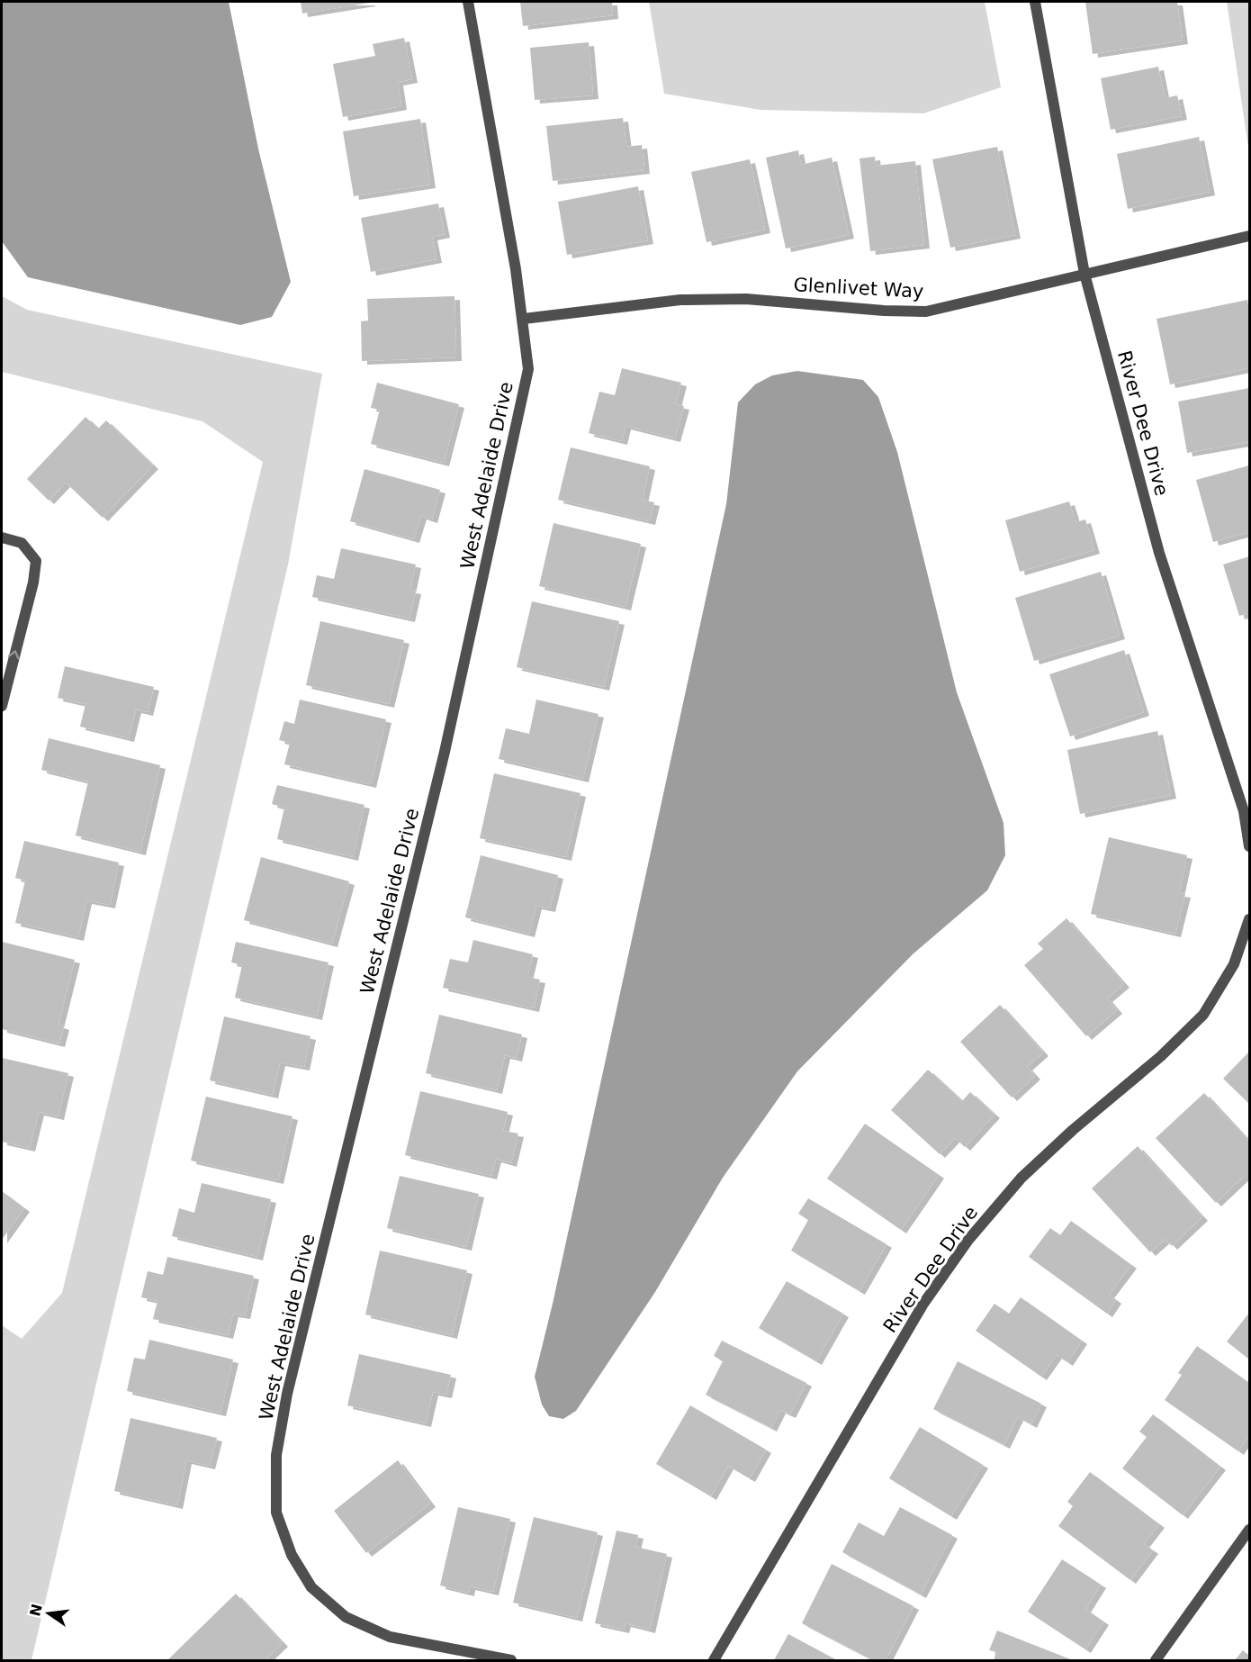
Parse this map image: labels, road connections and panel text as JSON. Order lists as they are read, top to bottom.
{
  "streets": {
    "street": ["Glenlivet Way", "River Dee Drive", "West Adelaide Drive"]
  },
  "crossings": [
    ["Glenlivet Way", "River Dee Drive"],
    ["Glenlivet Way", "West Adelaide Drive"]
  ],
  "north": "left"
}
